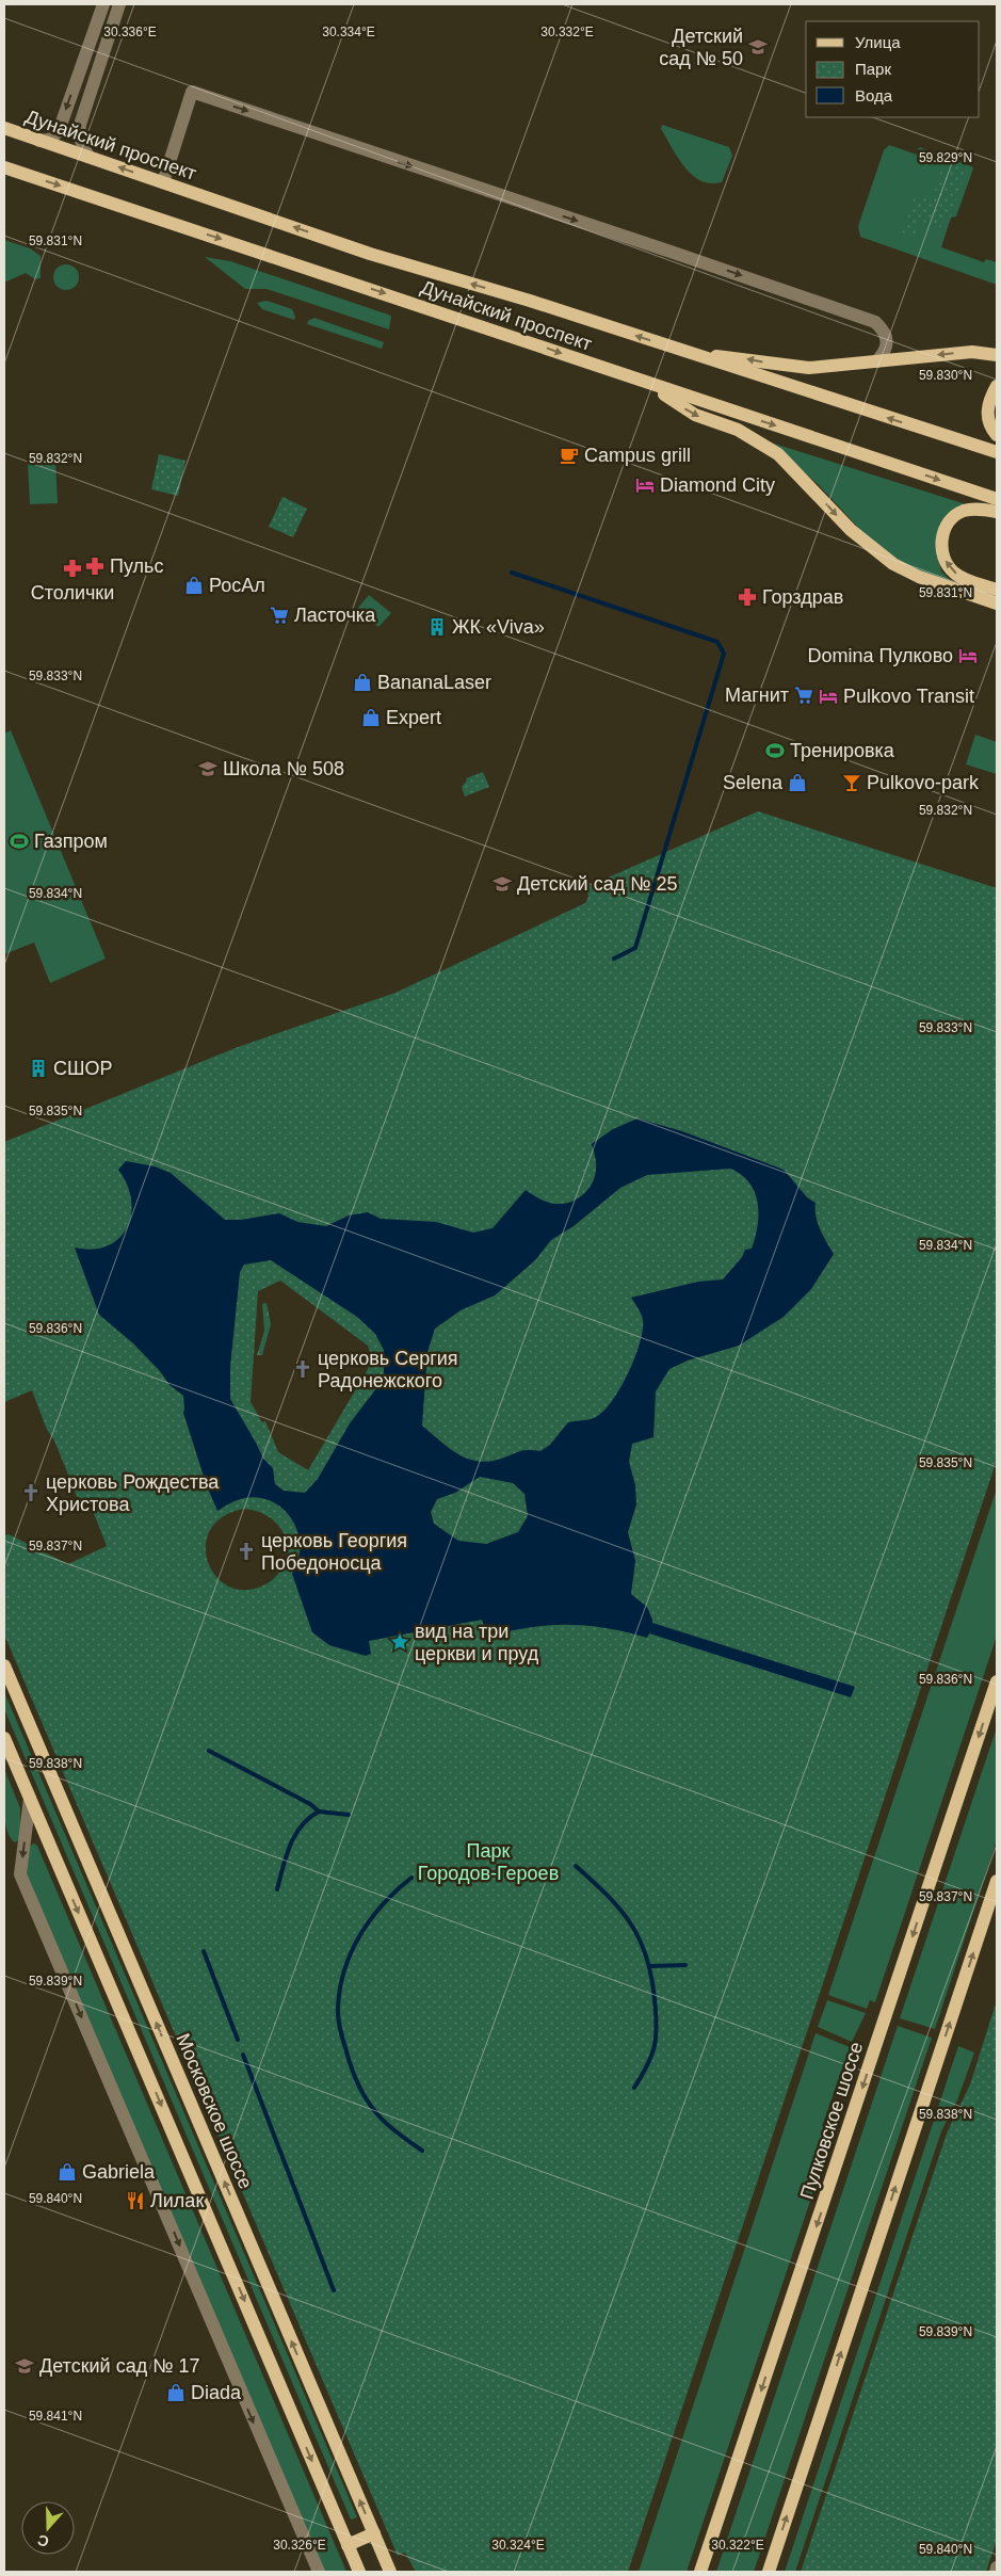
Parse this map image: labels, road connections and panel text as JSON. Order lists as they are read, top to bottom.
{
  "streets": {
    "main road": ["Дунайский проспект", "Московское шоссе", "Пулковское шоссе"]
  },
  "parks": ["Парк Городов-Героев"],
  "places": {
    "school or university": [
      "Детский сад № 50",
      "Школа № 508",
      "Детский сад № 25",
      "Детский сад № 17"
    ],
    "cafe": ["Campus grill"],
    "hotel": ["Diamond City", "Domina Пулково", "Pulkovo Transit"],
    "pharmacy": ["Пульс", "Столички", "Горздрав"],
    "shop": [
      "РосАл",
      "BananaLaser",
      "Expert",
      "Selena",
      "Gabriela",
      "Diada"
    ],
    "supermarket": ["Ласточка", "Магнит"],
    "building": ["ЖК «Viva»", "СШОР"],
    "sports": ["Тренировка", "Газпром"],
    "bar": ["Pulkovo-park"],
    "church": ["церковь Сергия Радонежского", "церковь Рождества Христова", "церковь Георгия Победоносца"],
    "place": ["вид на три церкви и пруд"],
    "restaurant": ["Лилак"]
  },
  "legend": ["Улица", "Парк", "Вода"],
  "north": "bottom",
  "coordinates": [
    "30.336°E",
    "30.334°E",
    "30.332°E",
    "59.829°N",
    "59.831°N",
    "59.830°N",
    "59.832°N",
    "59.833°N",
    "59.834°N",
    "59.835°N",
    "59.836°N",
    "59.837°N",
    "59.838°N",
    "59.839°N",
    "59.840°N",
    "59.841°N",
    "30.326°E",
    "30.324°E",
    "30.322°E"
  ]
}
